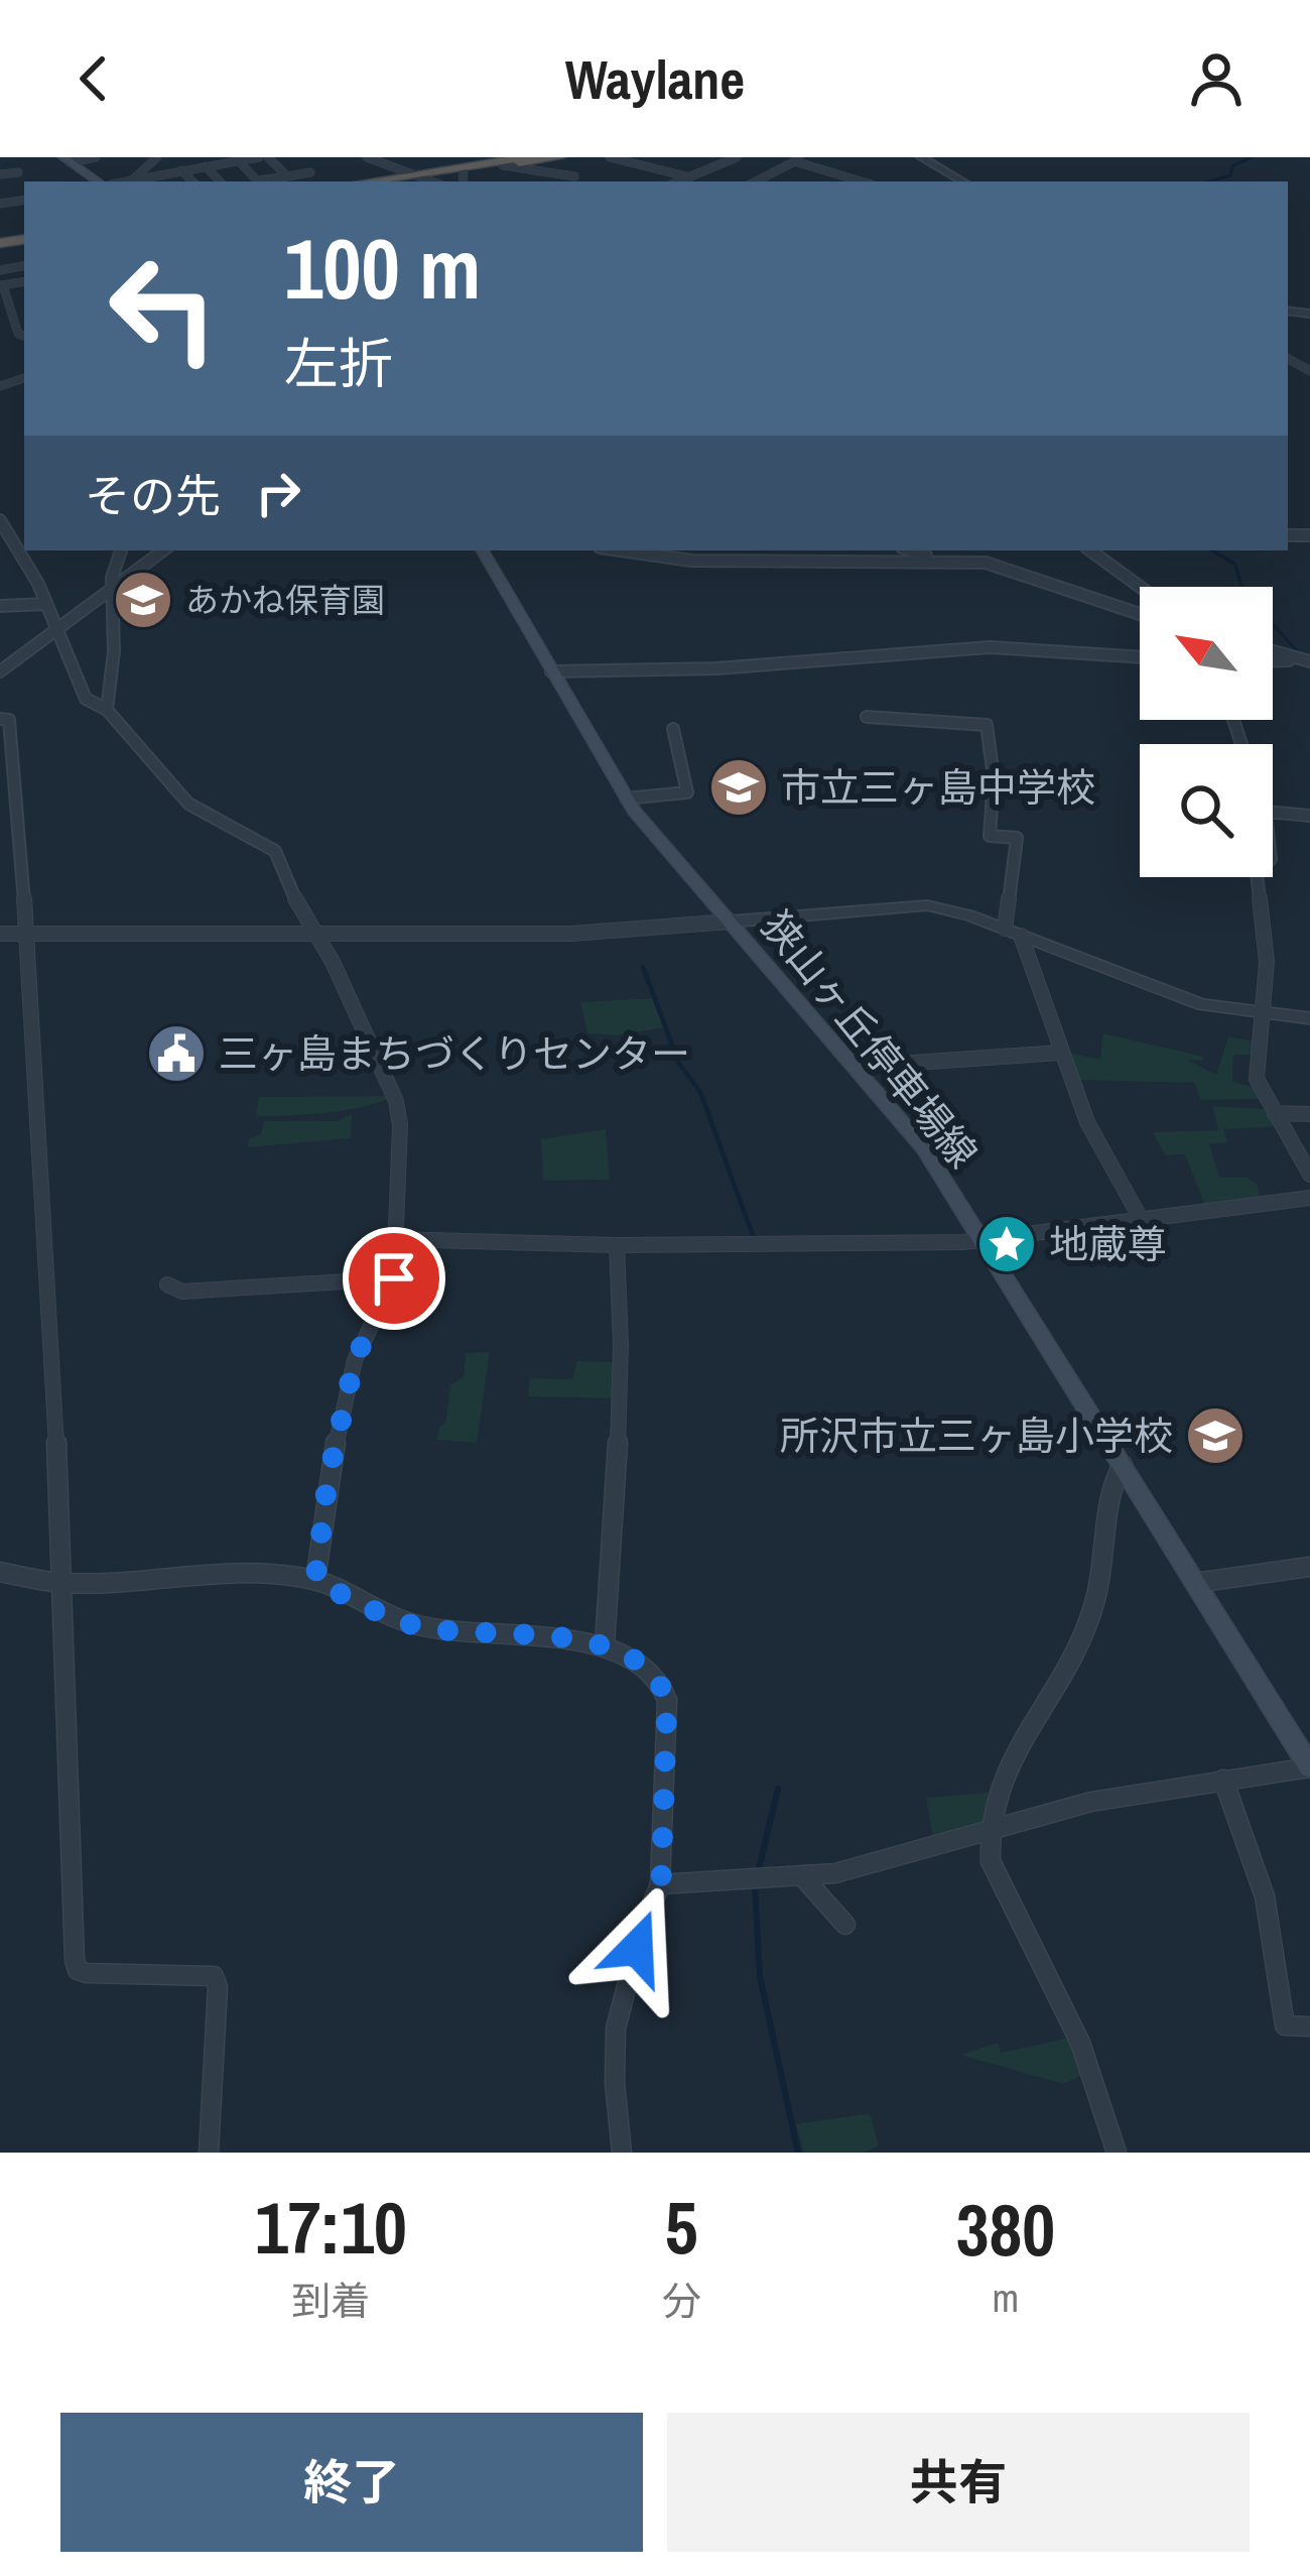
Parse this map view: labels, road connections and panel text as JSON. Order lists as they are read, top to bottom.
{
  "streets": {
    "main road": ["狭山ヶ丘停車場線"]
  },
  "places": {
    "school or university": ["あかね保育園", "市立三ヶ島中学校", "所沢市立三ヶ島小学校"],
    "public building": ["三ヶ島まちづくりセンター"],
    "place": ["地蔵尊"]
  },
  "north": "top left",
  "page": {
    "header": "Waylane",
    "turn": ["100 m", "左折"],
    "then": "その先",
    "eta": [
      "17:10",
      "到着",
      "5",
      "分",
      "380",
      "m"
    ],
    "buttons": ["終了", "共有"]
  }
}
